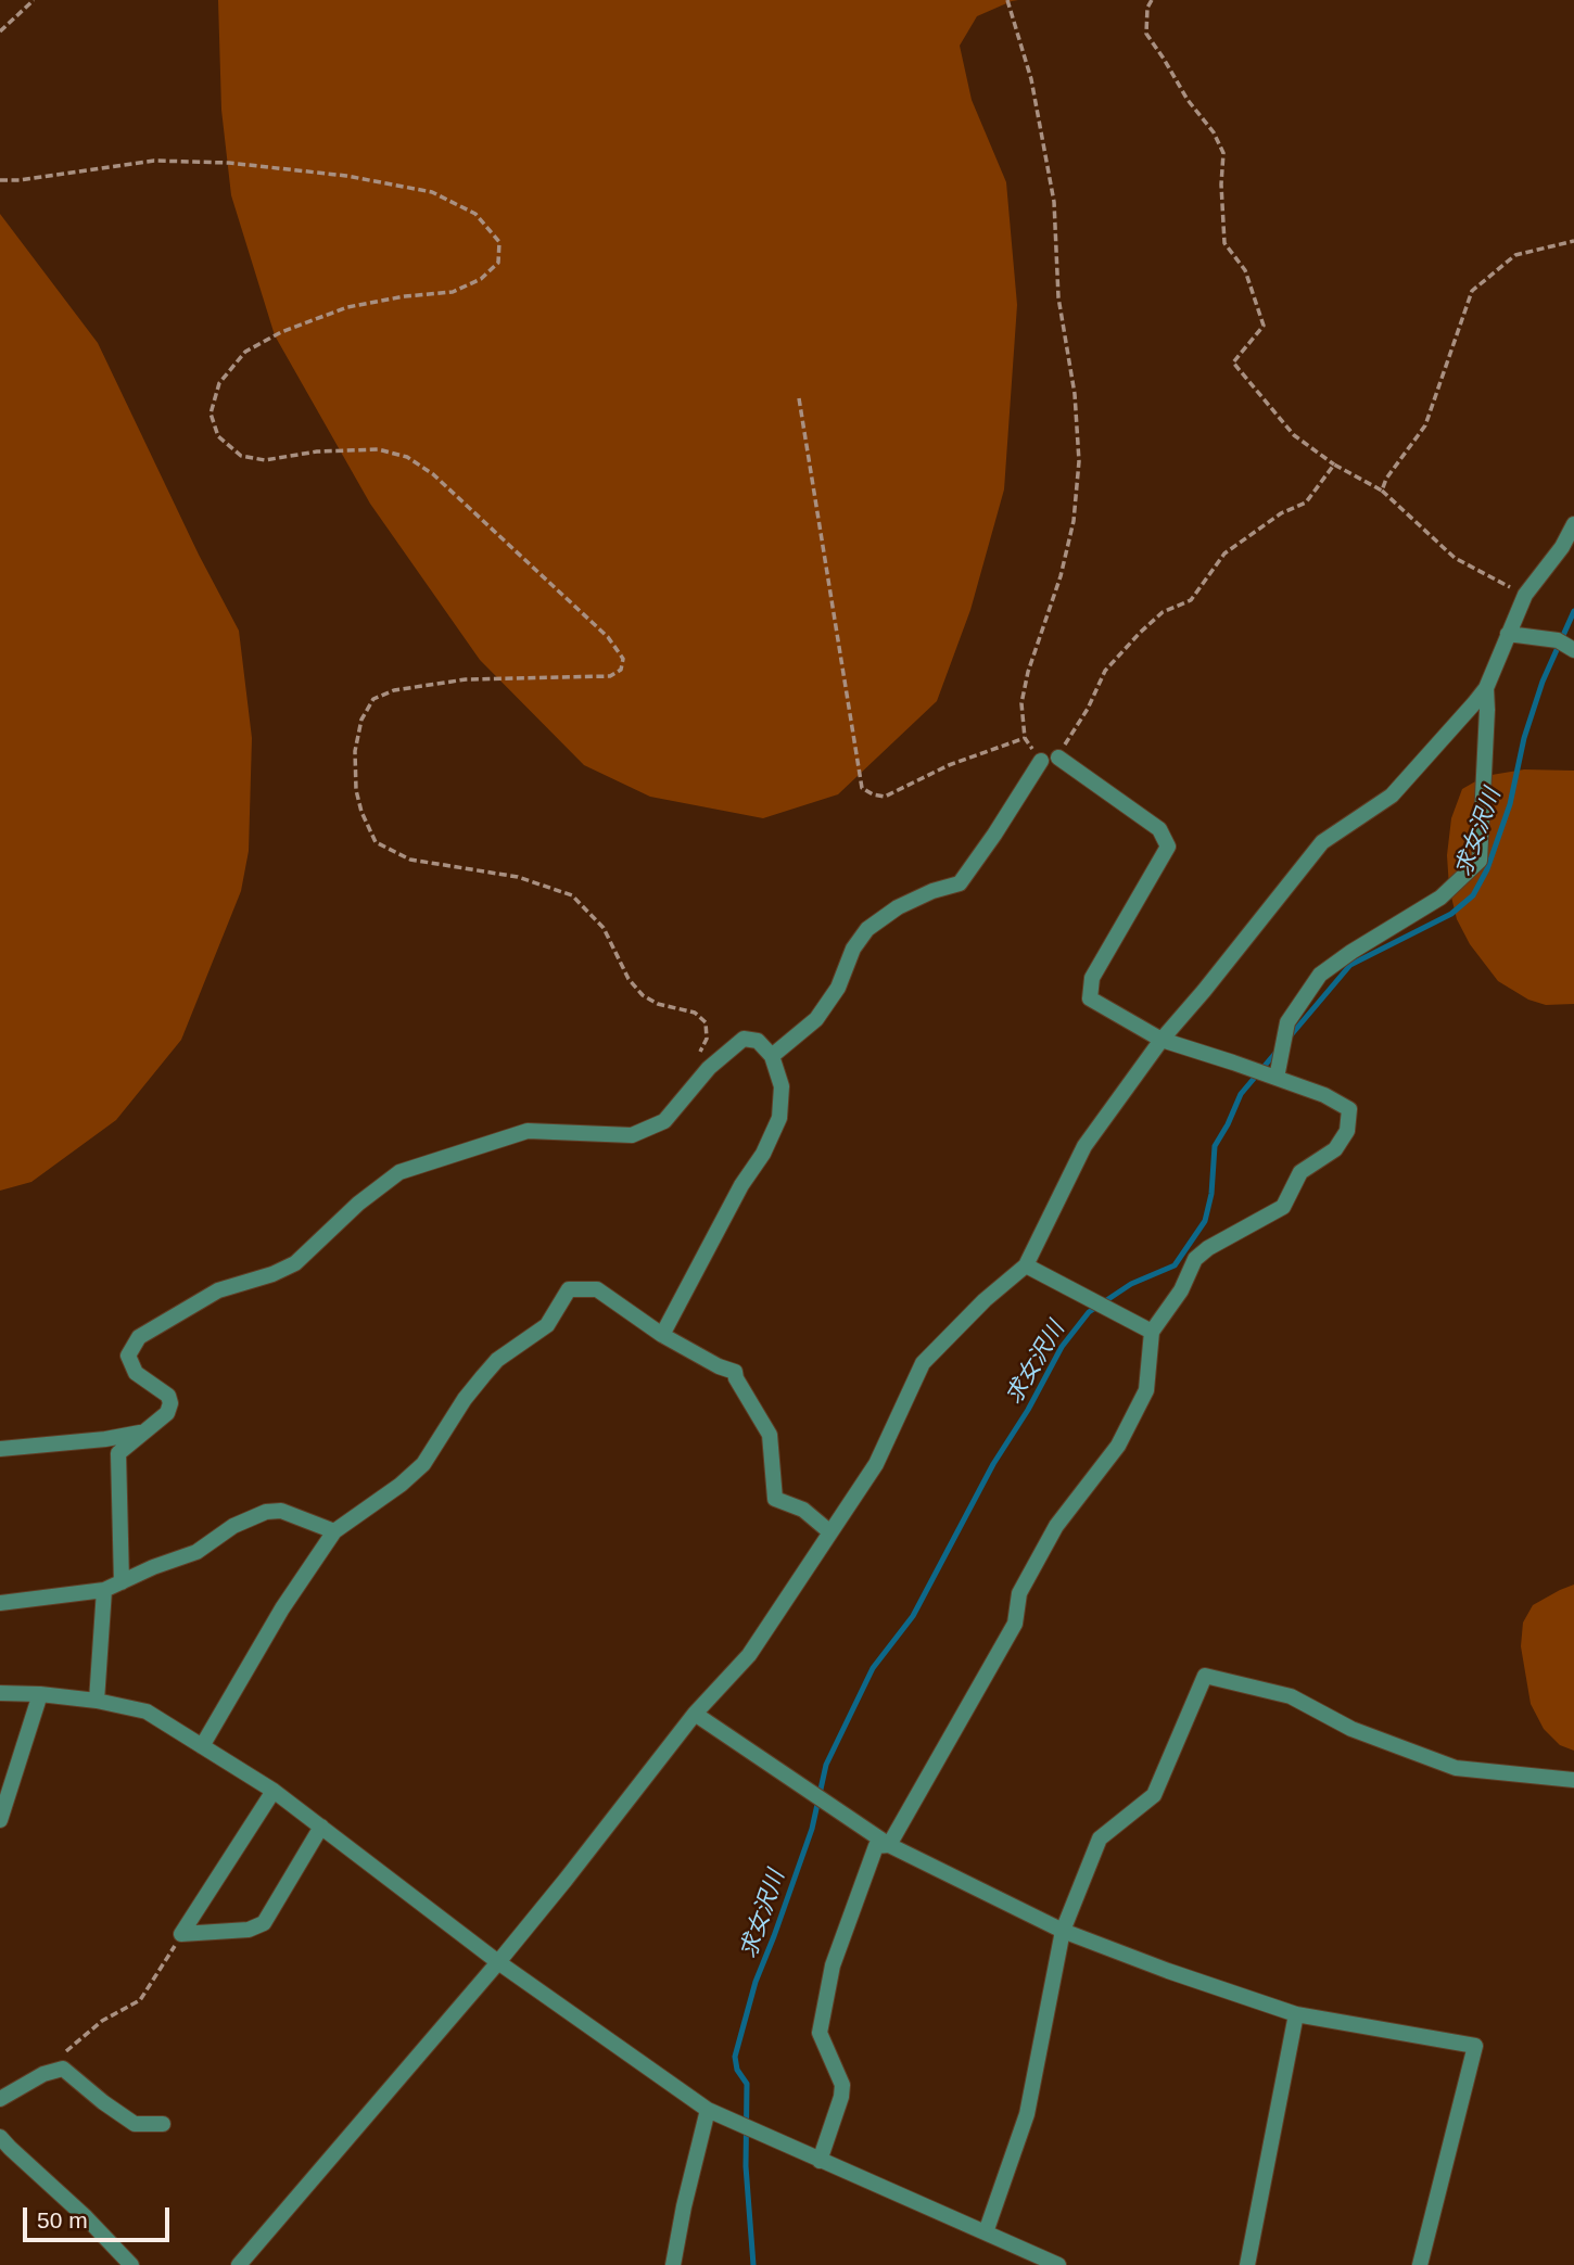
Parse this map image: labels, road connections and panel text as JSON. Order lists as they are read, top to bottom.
{
  "water": ["求女沢川"],
  "scale_bar": "50 m"
}
